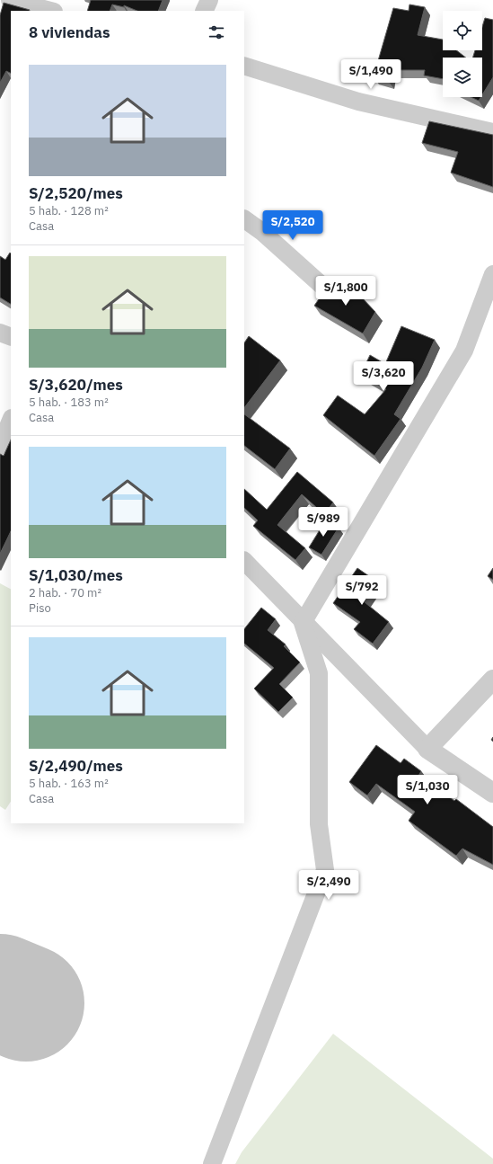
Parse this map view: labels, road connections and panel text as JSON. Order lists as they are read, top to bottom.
{
  "page": {
    "heading": "8 viviendas",
    "list": [
      {
        "name": "S/2,520/mes",
        "note": "5 hab. · 128 m² · Casa"
      },
      {
        "name": "S/3,620/mes",
        "note": "5 hab. · 183 m² · Casa"
      },
      {
        "name": "S/1,030/mes",
        "note": "2 hab. · 70 m² · Piso"
      },
      {
        "name": "S/2,490/mes",
        "note": "5 hab. · 163 m² · Casa"
      }
    ],
    "price": [
      "S/1,490",
      "S/2,520",
      "S/1,800",
      "S/3,620",
      "S/989",
      "S/792",
      "S/1,030",
      "S/2,490"
    ]
  }
}
